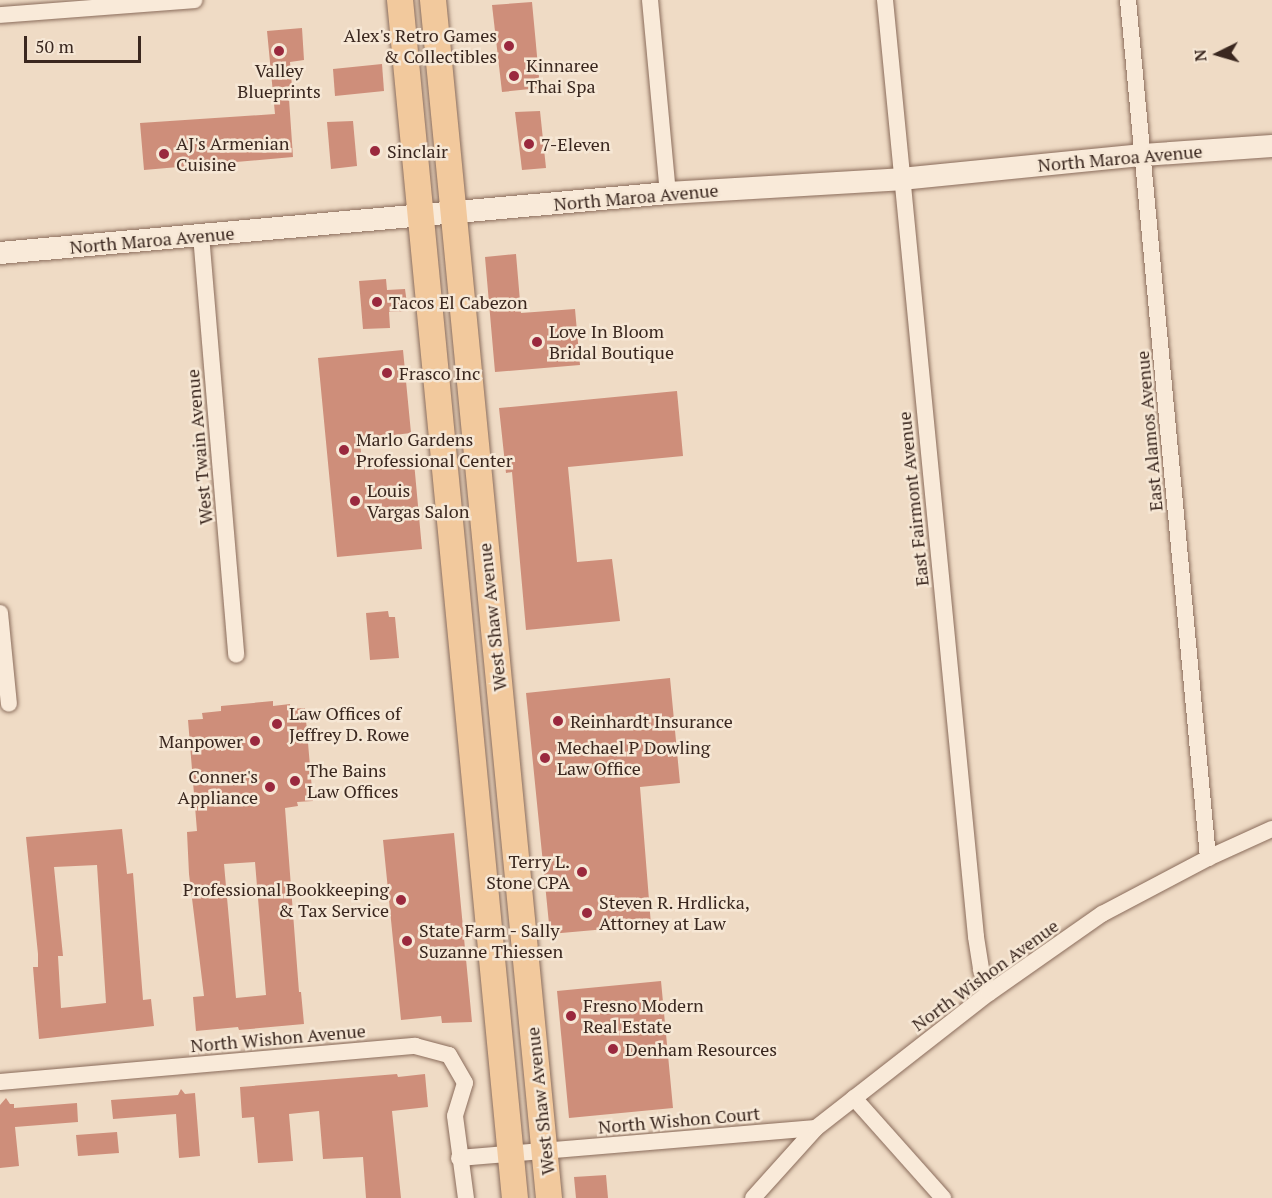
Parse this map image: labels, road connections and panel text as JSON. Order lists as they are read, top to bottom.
{
  "streets": {
    "main road": ["North Maroa Avenue", "West Shaw Avenue"],
    "street": [
      "East Alamos Avenue",
      "West Twain Avenue",
      "East Fairmont Avenue",
      "North Wishon Avenue",
      "North Wishon Court"
    ]
  },
  "crossings": [
    ["North Maroa Avenue", "East Alamos Avenue"],
    ["North Maroa Avenue", "West Twain Avenue"],
    ["North Maroa Avenue", "East Fairmont Avenue"],
    ["North Maroa Avenue", "West Shaw Avenue"],
    ["East Alamos Avenue", "North Wishon Avenue"],
    ["East Fairmont Avenue", "North Wishon Avenue"],
    ["West Shaw Avenue", "North Wishon Court"],
    ["North Wishon Avenue", "North Wishon Court"]
  ],
  "places": [
    "Alex's Retro Games & Collectibles",
    "Valley Blueprints",
    "Kinnaree Thai Spa",
    "7-Eleven",
    "Sinclair",
    "AJ's Armenian Cuisine",
    "Tacos El Cabezon",
    "Love In Bloom Bridal Boutique",
    "Frasco Inc",
    "Marlo Gardens Professional Center",
    "Louis Vargas Salon",
    "Reinhardt Insurance",
    "Law Offices of Jeffrey D. Rowe",
    "Manpower",
    "Mechael P Dowling Law Office",
    "The Bains Law Offices",
    "Conner's Appliance",
    "Terry L. Stone CPA",
    "Professional Bookkeeping & Tax Service",
    "Steven R. Hrdlicka, Attorney at Law",
    "State Farm - Sally Suzanne Thiessen",
    "Fresno Modern Real Estate",
    "Denham Resources"
  ],
  "scale_bar": "50 m",
  "north": "left"
}
